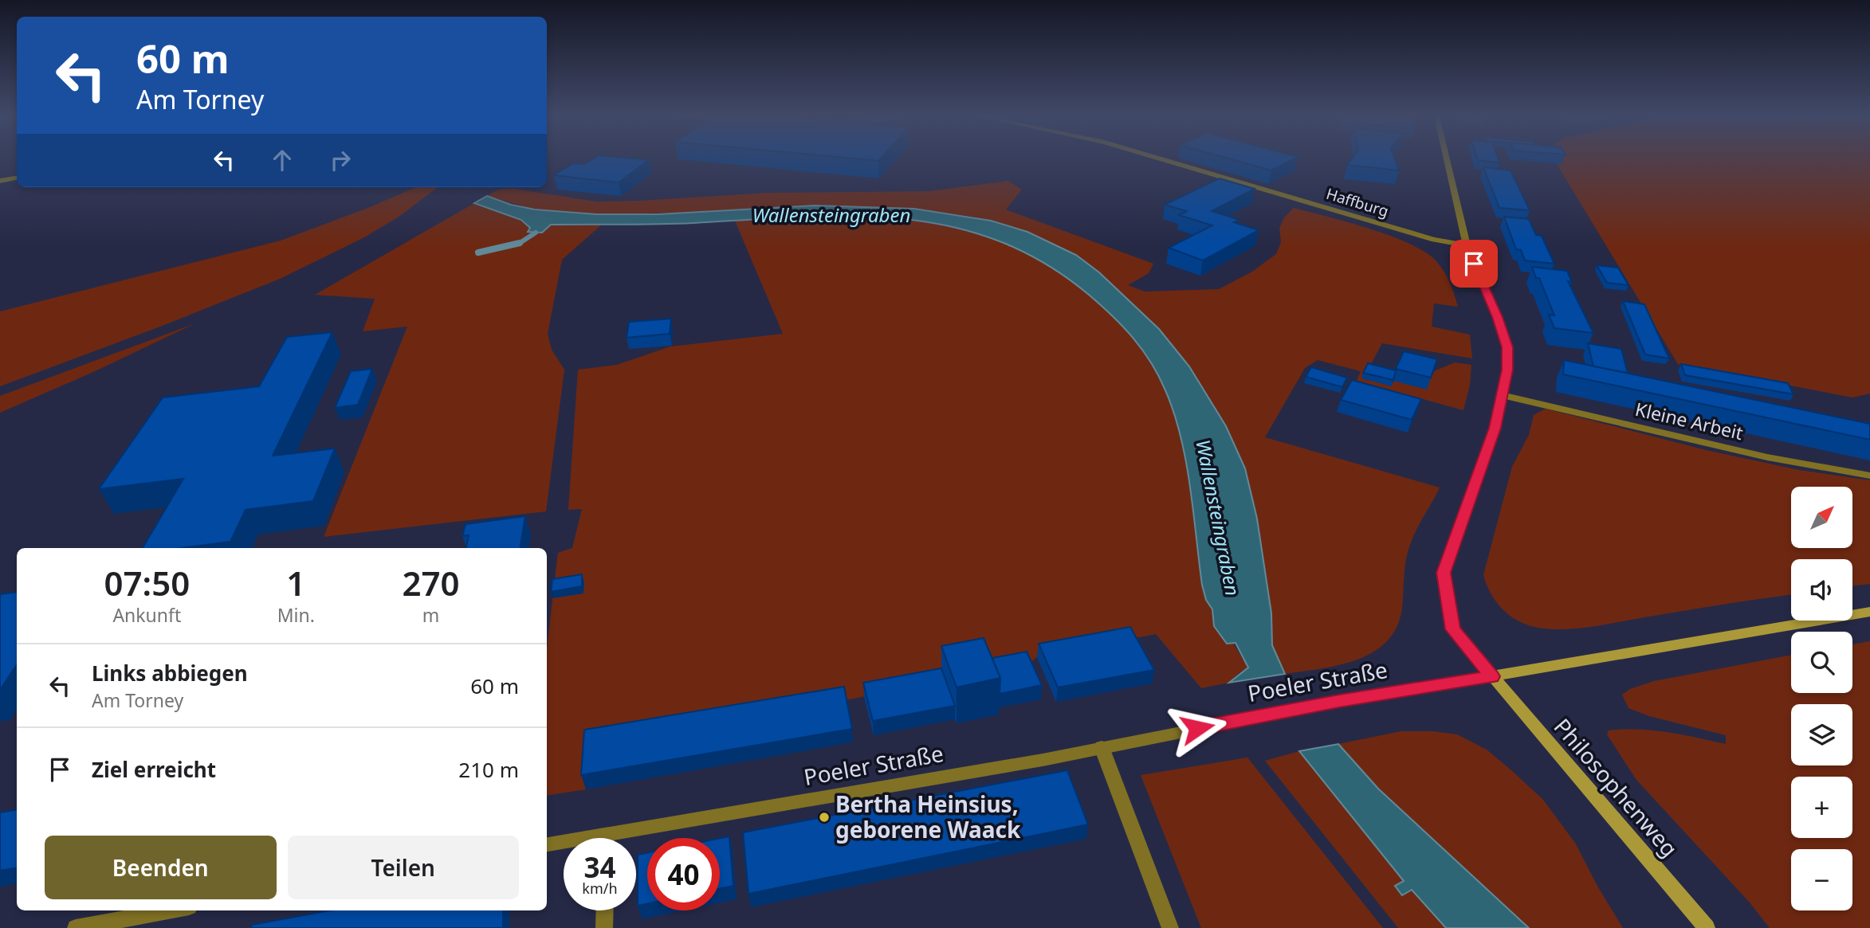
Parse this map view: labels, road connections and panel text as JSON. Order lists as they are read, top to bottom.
{
  "streets": {
    "main road": ["Poeler Straße", "Philosophenweg"],
    "street": ["Haffburg", "Kleine Arbeit"]
  },
  "crossings": [
    ["Poeler Straße", "Philosophenweg"]
  ],
  "water": ["Wallensteingraben"],
  "places": ["Bertha Heinsius, geborene Waack"],
  "north": "top right",
  "page": {
    "turn": ["60 m", "Am Torney"],
    "map_buttons": ["+", "−"],
    "eta": [
      "07:50",
      "Ankunft",
      "1",
      "Min.",
      "270",
      "m"
    ],
    "list": [
      {
        "name": "Links abbiegen",
        "note": "Am Torney",
        "value": "60 m"
      },
      {
        "name": "Ziel erreicht",
        "value": "210 m"
      }
    ],
    "buttons": ["Beenden", "Teilen"],
    "speed": "34 km/h",
    "limit": "40"
  }
}
